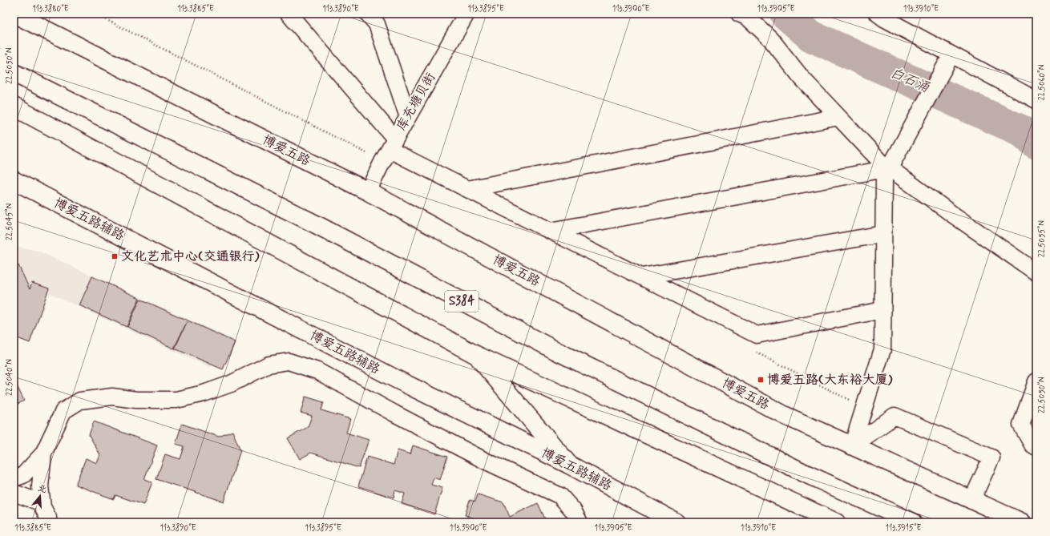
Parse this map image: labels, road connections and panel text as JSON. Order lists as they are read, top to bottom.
{
  "streets": {
    "main road": ["博爱五路", "博爱五路辅路", "S384"],
    "street": ["库充塘贝街"]
  },
  "crossings": [
    ["库充塘贝街", "博爱五路"]
  ],
  "water": ["白石涌"],
  "places": {
    "transit": ["文化艺术中心(交通银行)", "博爱五路(大东裕大厦)"]
  },
  "north": "top",
  "coordinates": [
    "113.3880°E",
    "113.3885°E",
    "113.3890°E",
    "113.3895°E",
    "113.3900°E",
    "113.3905°E",
    "113.3910°E",
    "22.5050°N",
    "22.5060°N",
    "22.5045°N",
    "22.5055°N",
    "22.5040°N",
    "113.3915°E"
  ]
}
